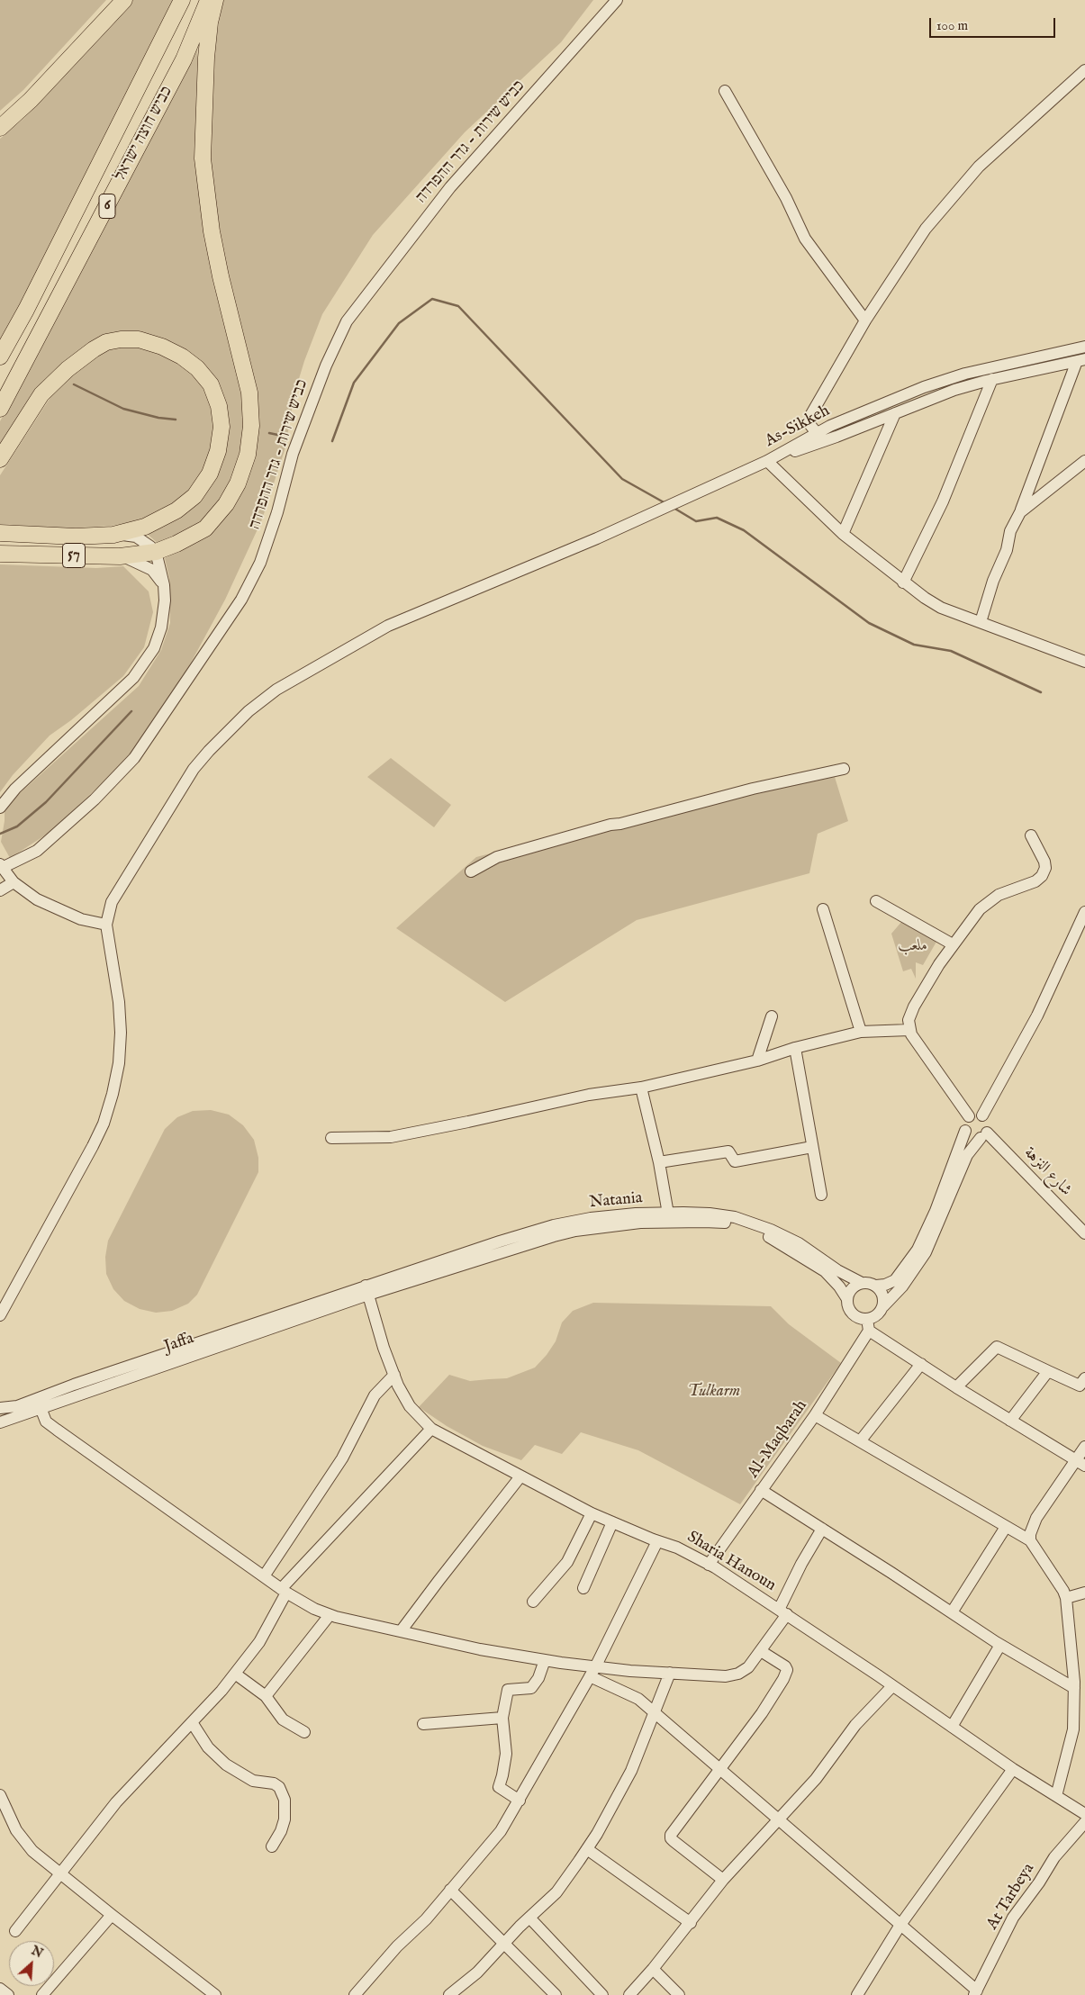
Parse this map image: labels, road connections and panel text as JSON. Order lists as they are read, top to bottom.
{
  "streets": {
    "highway": ["כביש חוצה ישראל", "6", "57"],
    "street": [
      "כביש שירות - גדר ההפרדה",
      "As-Sikkeh",
      "شارع النزهة",
      "Natania",
      "Jaffa",
      "Al-Maqbarah",
      "Sharia Hanoun",
      "At Tarbeya"
    ]
  },
  "crossings": [
    ["Natania", "Jaffa"],
    ["Natania", "Sharia Hanoun"],
    ["Jaffa", "Sharia Hanoun"],
    ["Al-Maqbarah", "Sharia Hanoun"]
  ],
  "parks": ["ملعب", "Tulkarm"],
  "scale_bar": "100 m",
  "north": "top right"
}
